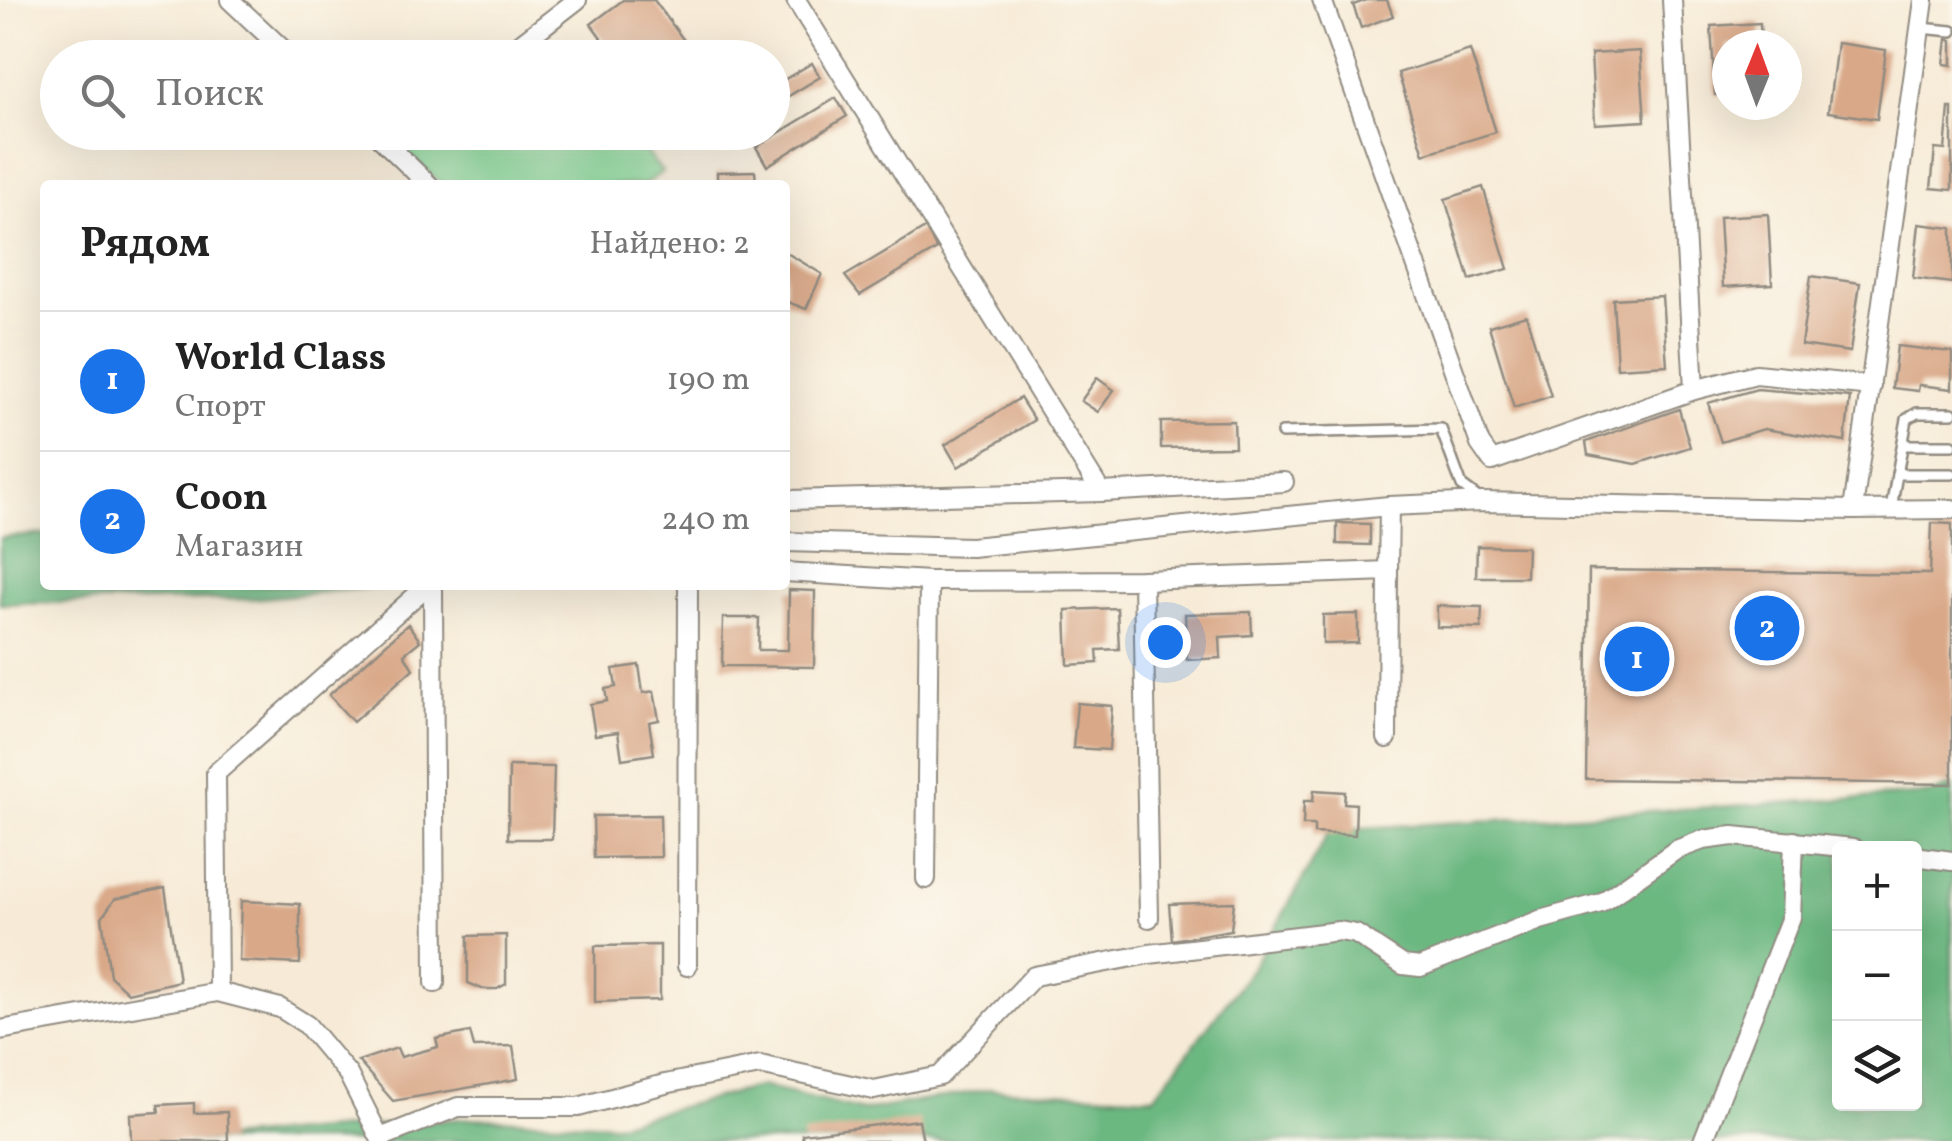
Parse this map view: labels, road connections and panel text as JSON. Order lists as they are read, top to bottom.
{
  "north": "top",
  "page": {
    "search": "Поиск",
    "heading": ["Рядом", "Найдено: 2"],
    "list": [
      {
        "mark": "1",
        "name": "World Class",
        "note": "Спорт",
        "value": "190 m"
      },
      {
        "mark": "2",
        "name": "Coon",
        "note": "Магазин",
        "value": "240 m"
      }
    ],
    "pins": ["2", "1"],
    "map_buttons": ["+", "−"]
  }
}
